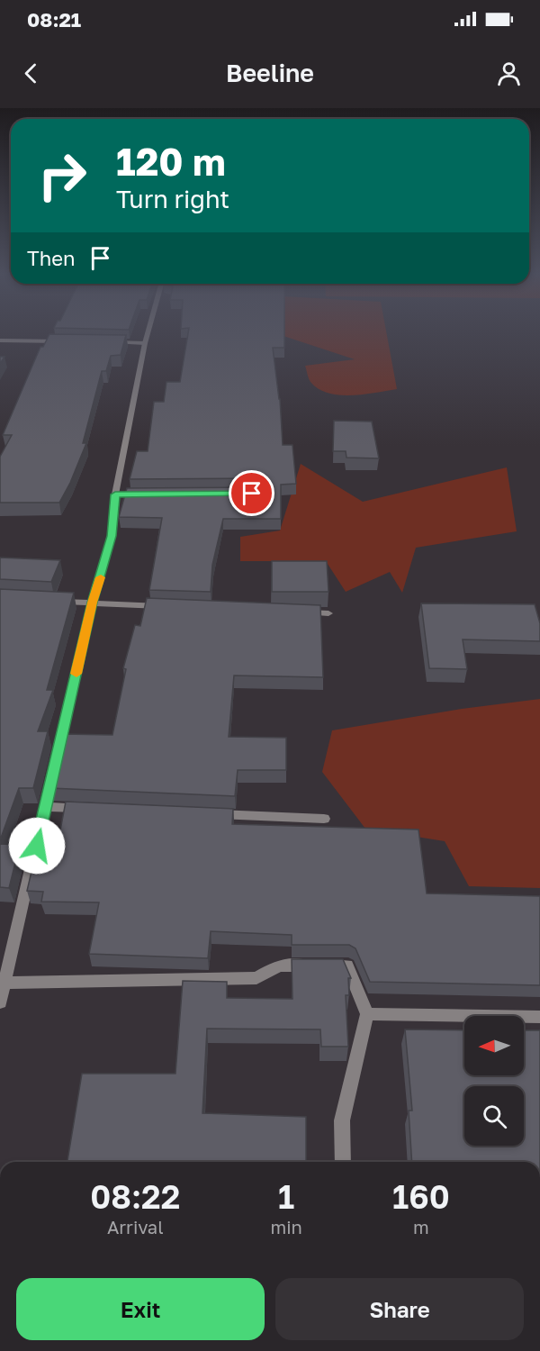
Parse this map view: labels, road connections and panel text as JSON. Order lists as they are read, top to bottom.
{
  "north": "left",
  "page": {
    "status": "08:21",
    "header": "Beeline",
    "turn": ["120 m", "Turn right"],
    "then": "Then",
    "eta": [
      "08:22",
      "Arrival",
      "1",
      "min",
      "160",
      "m"
    ],
    "buttons": ["Exit", "Share"]
  }
}
